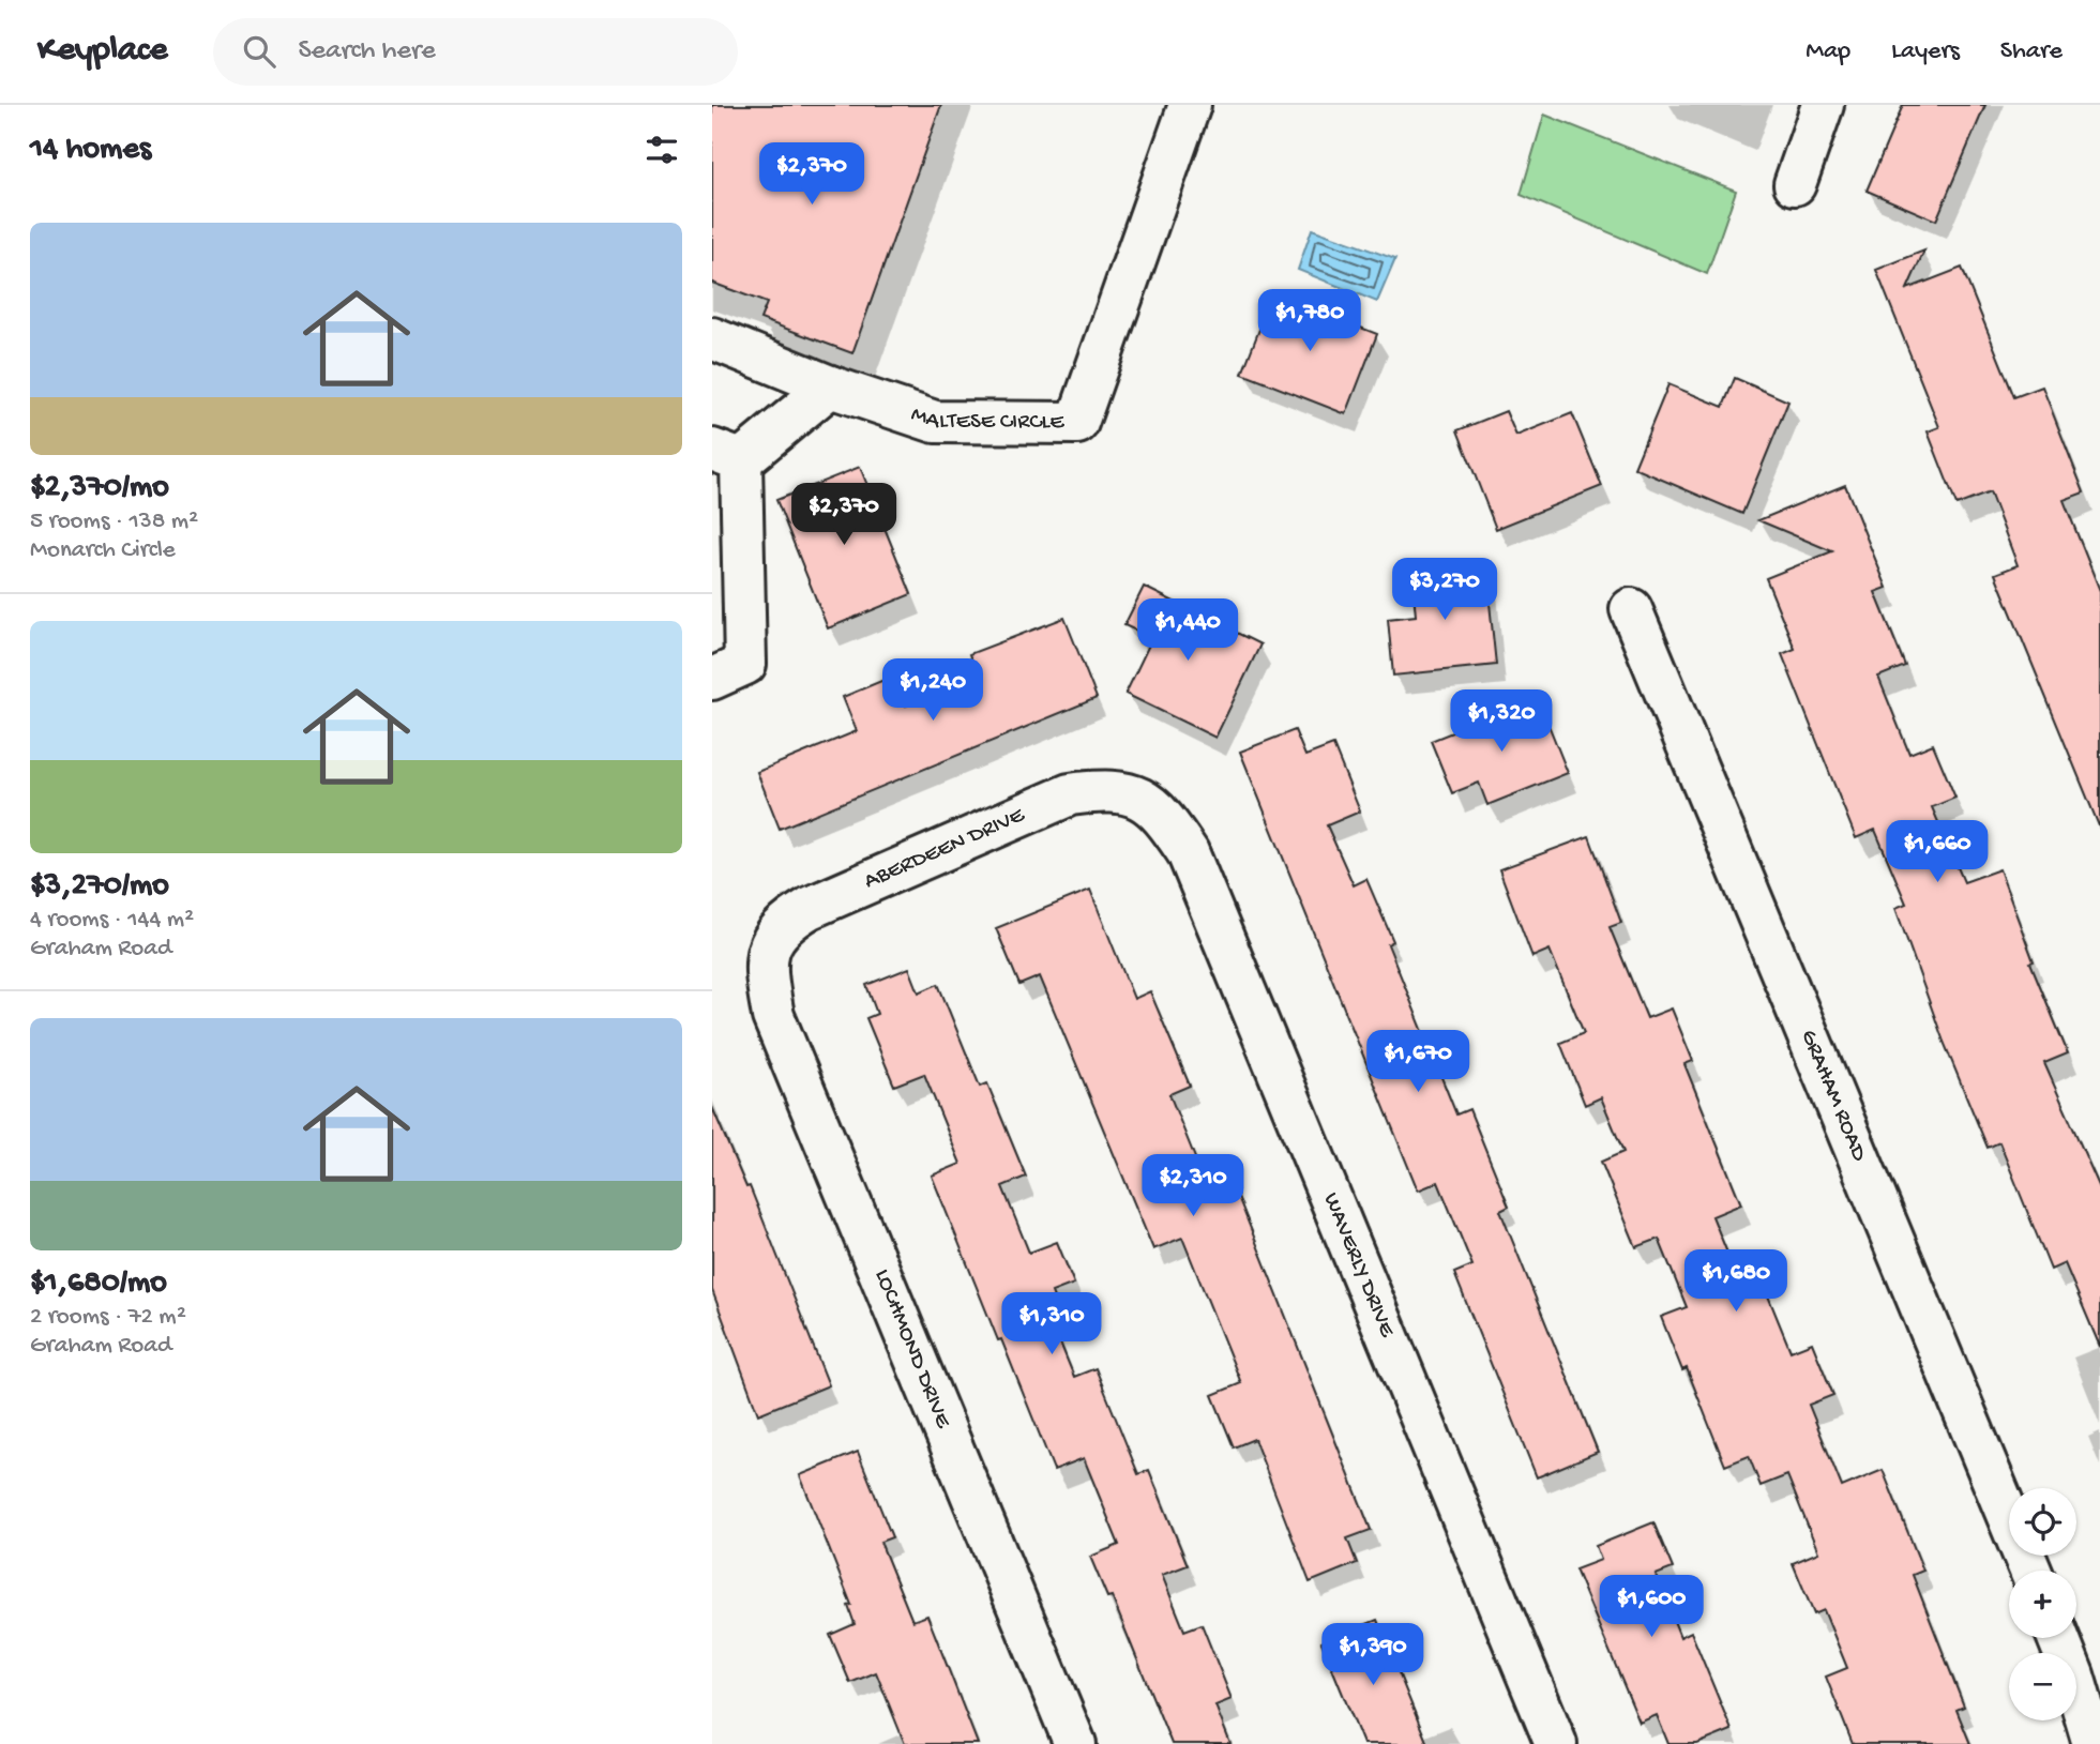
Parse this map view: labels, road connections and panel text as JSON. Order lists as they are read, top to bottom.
{
  "streets": {
    "street": [
      "MALTESE CIRCLE",
      "ABERDEEN DRIVE",
      "GRAHAM ROAD",
      "WAVERLY DRIVE",
      "LOCHMOND DRIVE"
    ]
  },
  "crossings": [
    ["ABERDEEN DRIVE", "WAVERLY DRIVE"],
    ["ABERDEEN DRIVE", "LOCHMOND DRIVE"]
  ],
  "page": {
    "header": "Keyplace",
    "search": "Search here",
    "nav": ["Map", "Layers", "Share"],
    "heading": "14 homes",
    "price": [
      "$2,370",
      "$1,780",
      "$2,370",
      "$3,270",
      "$1,440",
      "$1,240",
      "$1,320",
      "$1,660",
      "$1,670",
      "$2,310",
      "$1,680",
      "$1,310",
      "$1,600",
      "$1,390"
    ],
    "list": [
      {
        "name": "$2,370/mo",
        "note": "5 rooms · 138 m² · Monarch Circle"
      },
      {
        "name": "$3,270/mo",
        "note": "4 rooms · 144 m² · Graham Road"
      },
      {
        "name": "$1,680/mo",
        "note": "2 rooms · 72 m² · Graham Road"
      }
    ],
    "map_buttons": ["+", "−"]
  }
}
